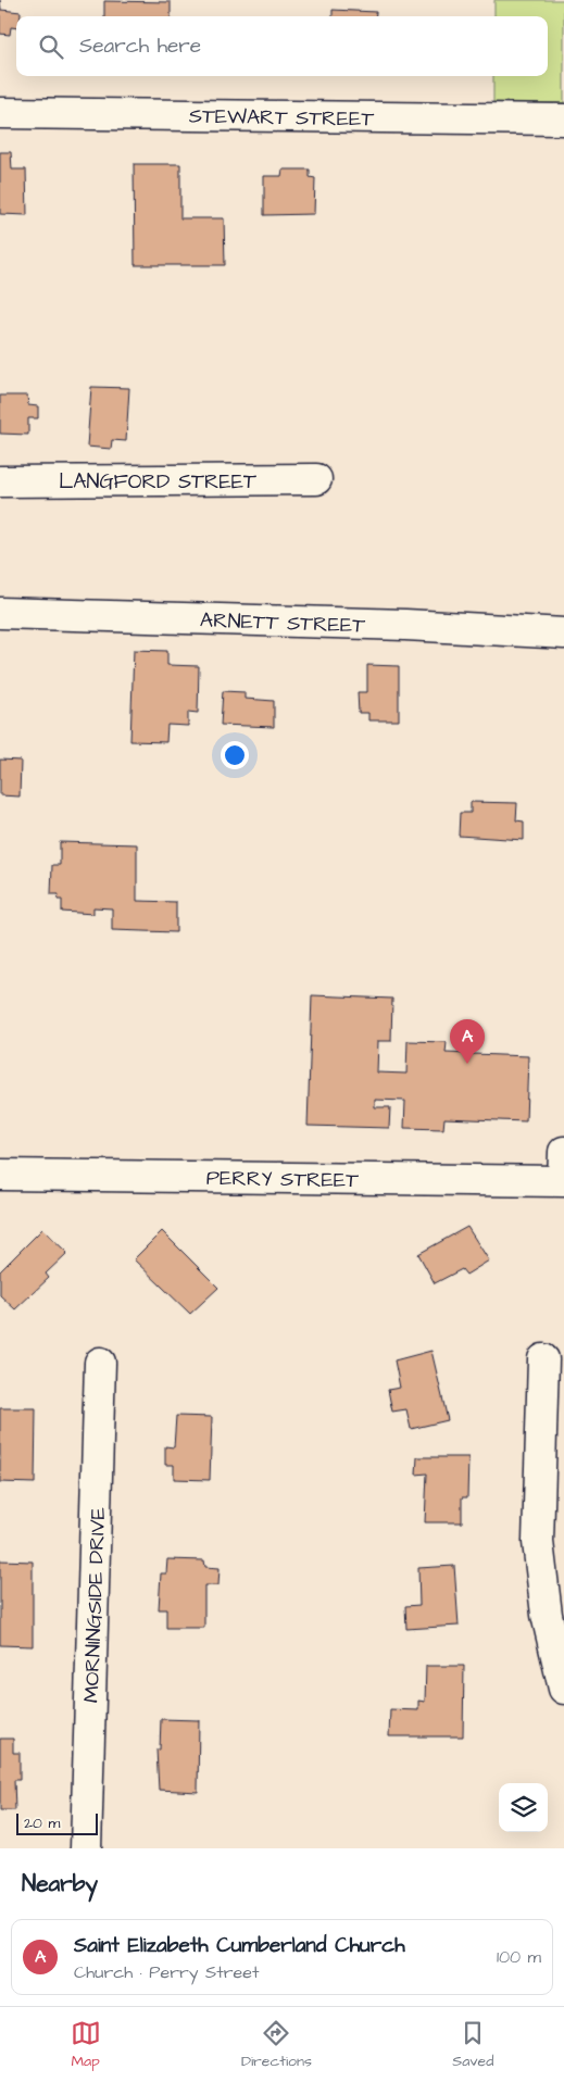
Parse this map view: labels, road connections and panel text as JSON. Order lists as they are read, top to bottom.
{
  "streets": {
    "street": [
      "STEWART STREET",
      "LANGFORD STREET",
      "ARNETT STREET",
      "PERRY STREET",
      "MORNINGSIDE DRIVE"
    ]
  },
  "scale_bar": "20 m",
  "page": {
    "search": "Search here",
    "pins": "A",
    "scale": "20 m",
    "heading": "Nearby",
    "list": [
      {
        "mark": "A",
        "name": "Saint Elizabeth Cumberland Church",
        "note": "Church · Perry Street",
        "value": "100 m"
      }
    ],
    "nav": ["Map", "Directions", "Saved"]
  }
}
